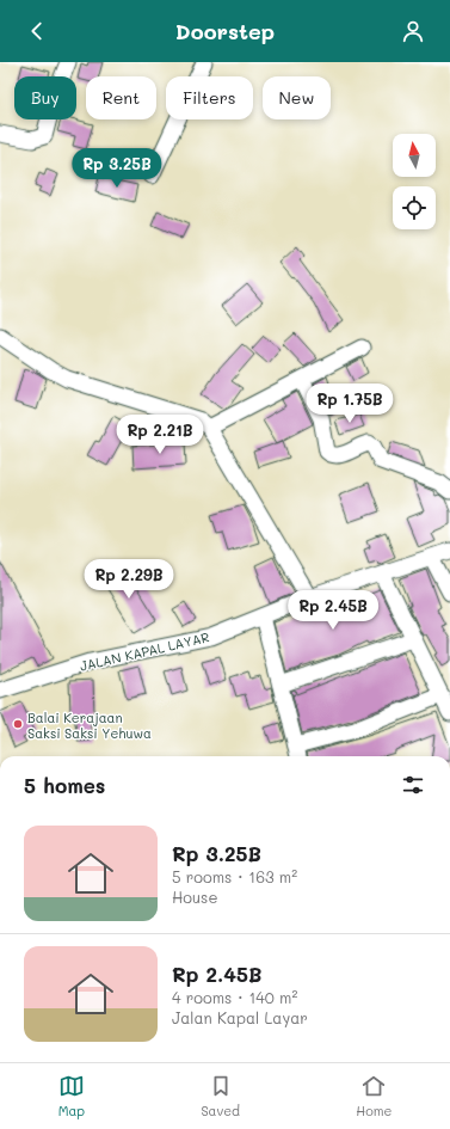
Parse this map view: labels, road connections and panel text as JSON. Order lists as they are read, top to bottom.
{
  "streets": {
    "street": ["JALAN KAPAL LAYAR"]
  },
  "places": ["Balai Kerajaan Saksi Saksi Yehuwa"],
  "north": "top",
  "page": {
    "header": "Doorstep",
    "chip": [
      "Buy",
      "Rent",
      "Filters",
      "New"
    ],
    "price": [
      "Rp 3.25B",
      "Rp 1.75B",
      "Rp 2.21B",
      "Rp 2.29B",
      "Rp 2.45B"
    ],
    "heading": "5 homes",
    "list": [
      {
        "name": "Rp 3.25B",
        "note": "5 rooms · 163 m² · House"
      },
      {
        "name": "Rp 2.45B",
        "note": "4 rooms · 140 m² · Jalan Kapal Layar"
      }
    ],
    "tabs": ["Map", "Saved", "Home"]
  }
}
